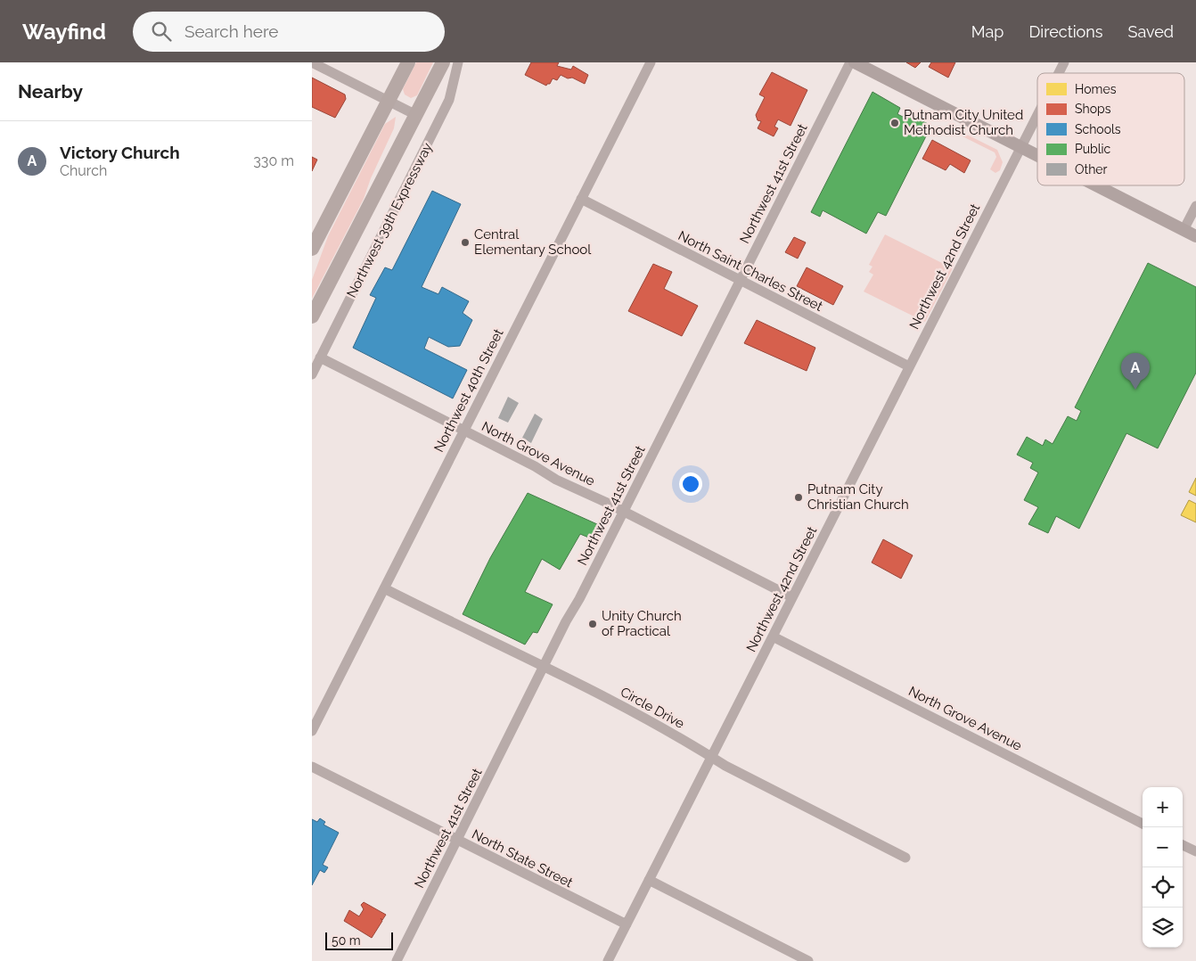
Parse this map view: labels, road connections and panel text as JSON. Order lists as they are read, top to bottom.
{
  "streets": {
    "highway": ["Northwest 39th Expressway"],
    "street": [
      "Northwest 41st Street",
      "Northwest 42nd Street",
      "North Saint Charles Street",
      "Northwest 40th Street",
      "North Grove Avenue",
      "Circle Drive",
      "North State Street"
    ]
  },
  "crossings": [
    ["Northwest 41st Street", "North Saint Charles Street"],
    ["Northwest 41st Street", "North Grove Avenue"],
    ["Northwest 41st Street", "Circle Drive"],
    ["Northwest 41st Street", "North State Street"],
    ["Northwest 39th Expressway", "North Grove Avenue"],
    ["Northwest 42nd Street", "North Saint Charles Street"],
    ["Northwest 42nd Street", "North Grove Avenue"],
    ["Northwest 42nd Street", "Circle Drive"],
    ["Northwest 42nd Street", "North State Street"],
    ["North Saint Charles Street", "Northwest 40th Street"],
    ["Northwest 40th Street", "North Grove Avenue"],
    ["Northwest 40th Street", "Circle Drive"]
  ],
  "places": [
    "Putnam City United Methodist Church",
    "Central Elementary School",
    "Putnam City Christian Church",
    "Unity Church of Practical"
  ],
  "legend": [
    "Homes",
    "Shops",
    "Schools",
    "Public",
    "Other"
  ],
  "scale_bar": "50 m",
  "page": {
    "header": "Wayfind",
    "search": "Search here",
    "nav": ["Map", "Directions", "Saved"],
    "heading": "Nearby",
    "list": [
      {
        "mark": "A",
        "name": "Victory Church",
        "note": "Church",
        "value": "330 m"
      }
    ],
    "pins": "A",
    "map_buttons": ["+", "−"],
    "scale": "50 m"
  }
}
